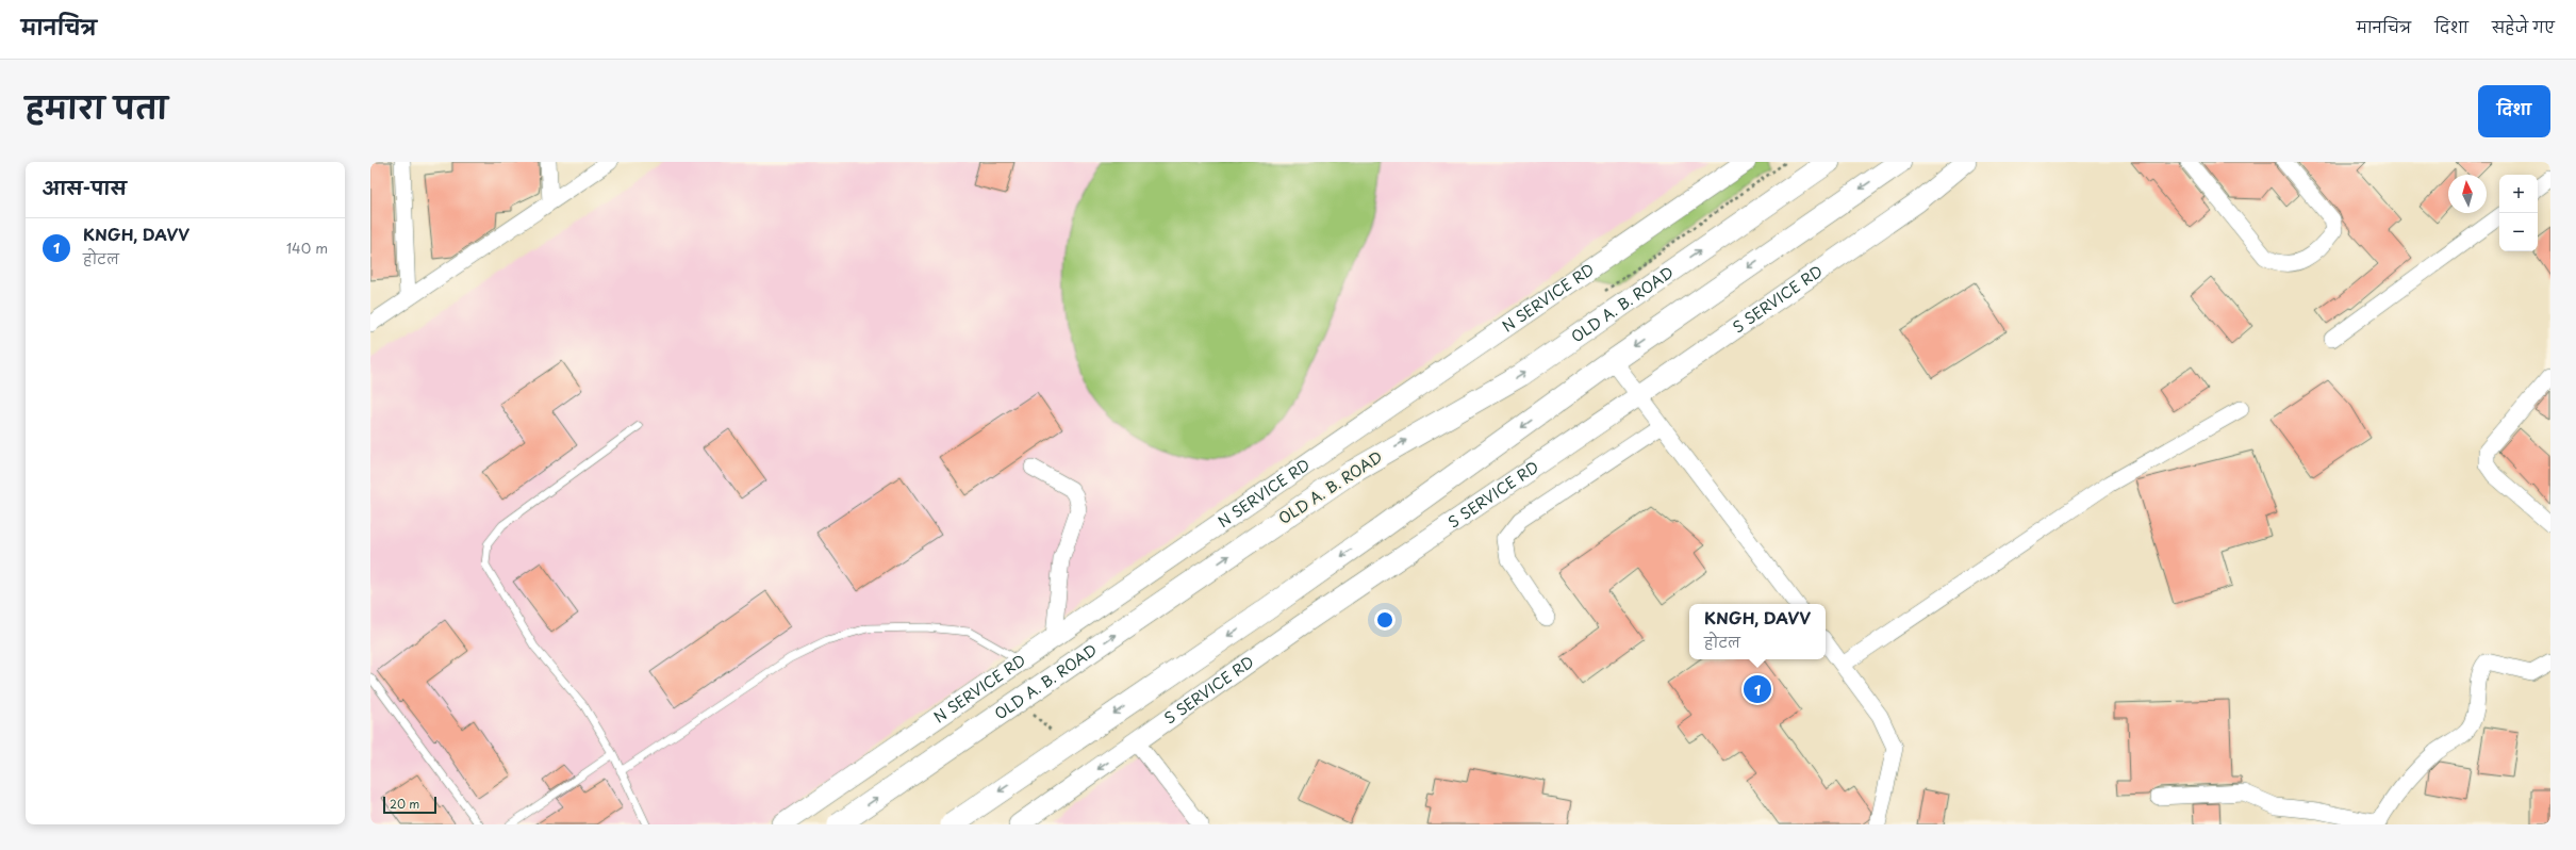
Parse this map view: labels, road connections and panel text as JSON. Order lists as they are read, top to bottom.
{
  "streets": {
    "main road": ["OLD A. B. ROAD"],
    "street": ["N SERVICE RD", "S SERVICE RD"]
  },
  "scale_bar": "20 m",
  "north": "top",
  "page": {
    "header": "मानचित्र",
    "nav": ["मानचित्र", "दिशा", "सहेजे गए"],
    "title": "हमारा पता",
    "buttons": "दिशा",
    "heading": "आस-पास",
    "map_buttons": ["+", "−"],
    "list": [
      {
        "mark": "1",
        "name": "KNGH, DAVV",
        "note": "होटल",
        "value": "140 m"
      }
    ],
    "popup": ["KNGH, DAVV", "होटल"],
    "pins": "1",
    "scale": "20 m"
  }
}
